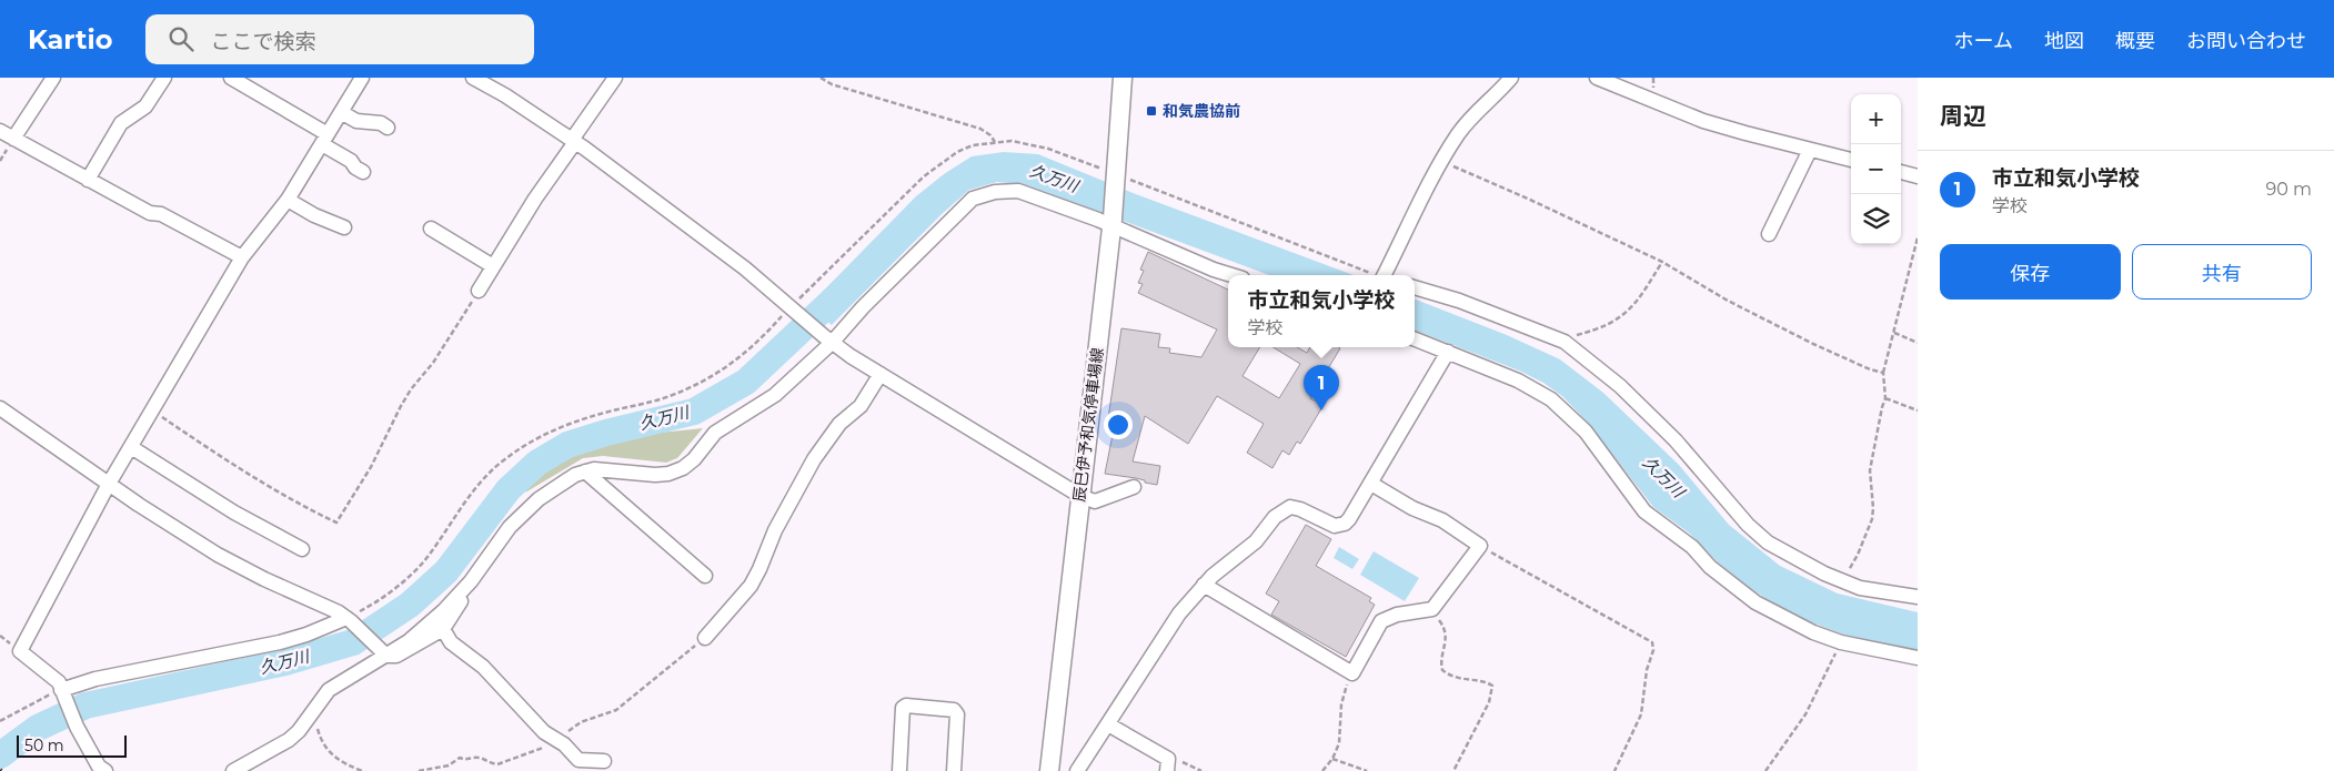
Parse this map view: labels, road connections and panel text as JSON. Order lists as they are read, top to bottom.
{
  "streets": {
    "main road": ["辰巳伊予和気停車場線"]
  },
  "water": ["久万川"],
  "places": {
    "transit": ["和気農協前"]
  },
  "scale_bar": "50 m",
  "page": {
    "header": "Kartio",
    "search": "ここで検索",
    "nav": [
      "ホーム",
      "地図",
      "概要",
      "お問い合わせ"
    ],
    "heading": "周辺",
    "map_buttons": ["+", "−"],
    "list": [
      {
        "mark": "1",
        "name": "市立和気小学校",
        "note": "学校",
        "value": "90 m"
      }
    ],
    "buttons": ["保存", "共有"],
    "popup": ["市立和気小学校", "学校"],
    "pins": "1",
    "scale": "50 m"
  }
}
